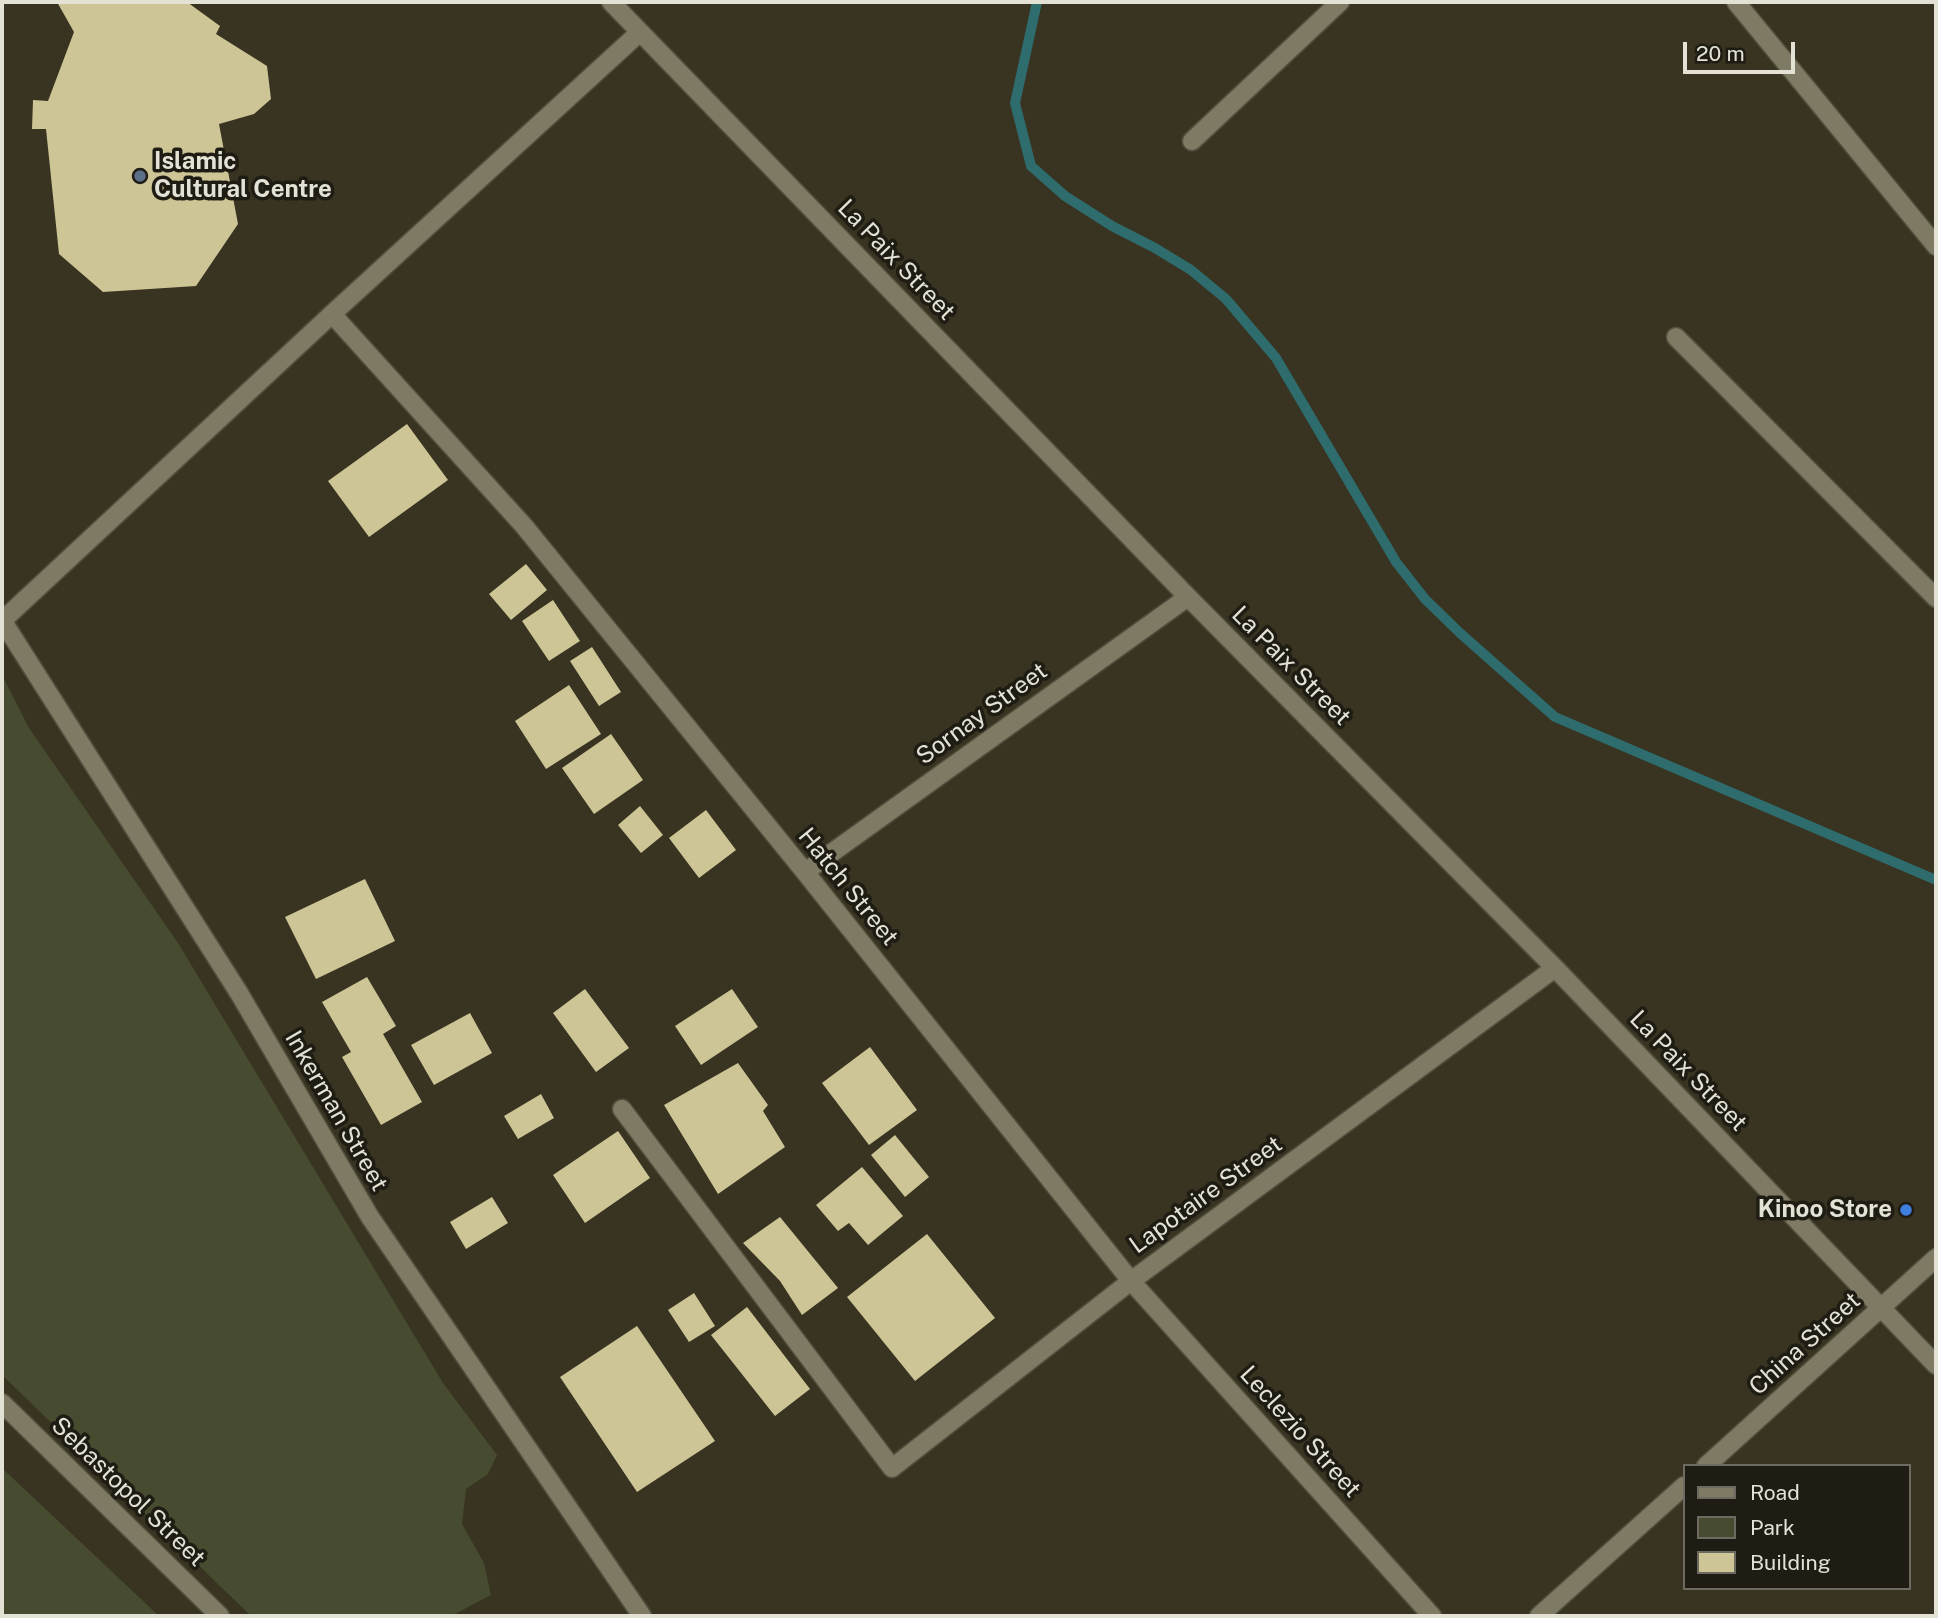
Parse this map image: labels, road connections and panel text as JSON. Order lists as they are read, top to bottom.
{
  "streets": {
    "street": [
      "La Paix Street",
      "Sornay Street",
      "Hatch Street",
      "Inkerman Street",
      "Lapotaire Street",
      "China Street",
      "Leclezio Street",
      "Sebastopol Street"
    ]
  },
  "crossings": [
    ["La Paix Street", "Sornay Street"],
    ["La Paix Street", "Lapotaire Street"],
    ["La Paix Street", "China Street"],
    ["Sornay Street", "Hatch Street"],
    ["Hatch Street", "Lapotaire Street"],
    ["Hatch Street", "Leclezio Street"],
    ["Lapotaire Street", "Leclezio Street"]
  ],
  "places": ["Islamic Cultural Centre", "Kinoo Store"],
  "legend": ["Road", "Park", "Building"],
  "scale_bar": "20 m"
}
